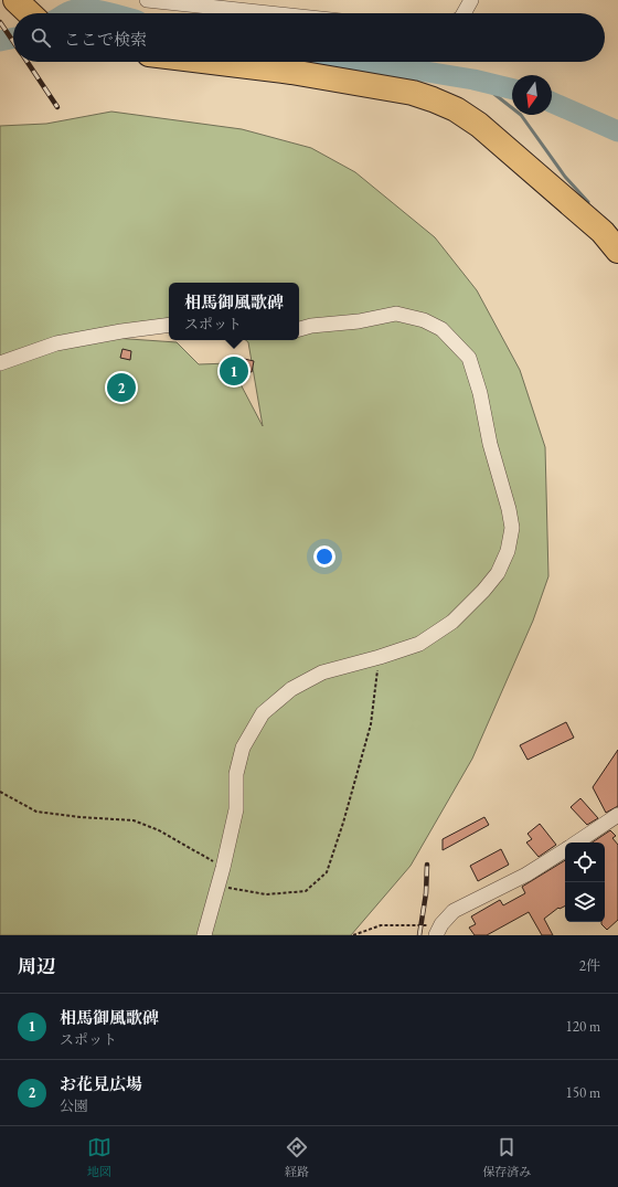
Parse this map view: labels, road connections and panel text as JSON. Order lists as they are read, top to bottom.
{
  "north": "bottom",
  "page": {
    "search": "ここで検索",
    "popup": ["相馬御風歌碑", "スポット"],
    "pins": ["1", "2"],
    "heading": ["周辺", "2件"],
    "list": [
      {
        "mark": "1",
        "name": "相馬御風歌碑",
        "note": "スポット",
        "value": "120 m"
      },
      {
        "mark": "2",
        "name": "お花見広場",
        "note": "公園",
        "value": "150 m"
      }
    ],
    "nav": ["地図", "経路", "保存済み"]
  }
}
